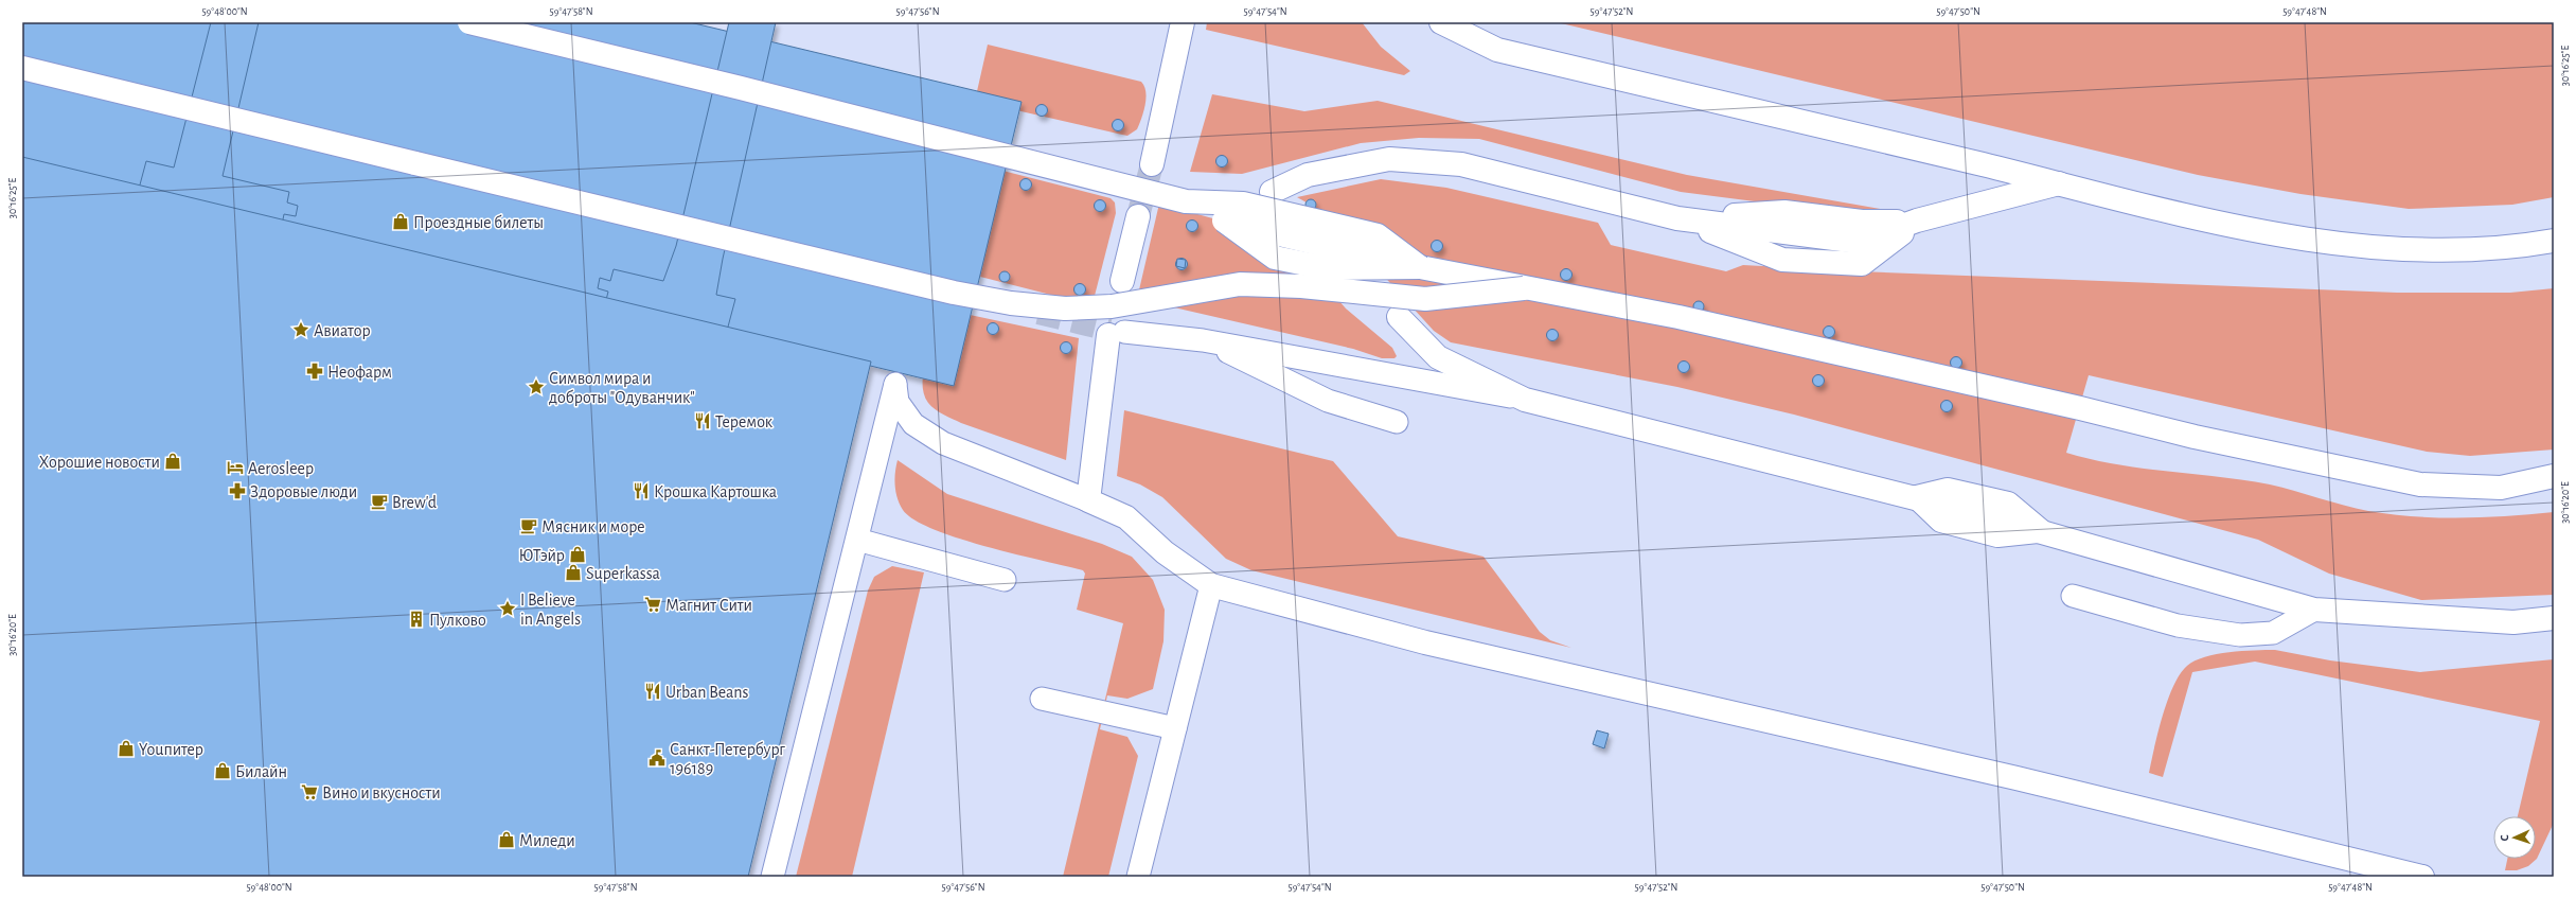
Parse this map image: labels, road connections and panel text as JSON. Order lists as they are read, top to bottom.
{
  "places": {
    "shop": [
      "Проездные билеты",
      "Хорошие новости",
      "ЮТэйр",
      "Superkassa",
      "Youпитер",
      "Билайн",
      "Миледи"
    ],
    "place": ["Авиатор", "Символ мира и доброты \"Одуванчик\"", "I Believe in Angels"],
    "pharmacy": ["Неофарм", "Здоровые люди"],
    "restaurant": ["Теремок", "Крошка Картошка", "Urban Beans"],
    "hotel": ["Aerosleep"],
    "cafe": ["Brew'd", "Мясник и море"],
    "supermarket": ["Магнит Сити", "Вино и вкусности"],
    "building": ["Пулково"],
    "public building": ["Санкт-Петербург 196189"]
  },
  "north": "left",
  "coordinates": [
    "59°48'00\"N",
    "59°47'58\"N",
    "59°47'56\"N",
    "59°47'54\"N",
    "59°47'52\"N",
    "59°47'50\"N",
    "59°47'48\"N",
    "30°16'25\"E",
    "30°16'20\"E"
  ]
}
